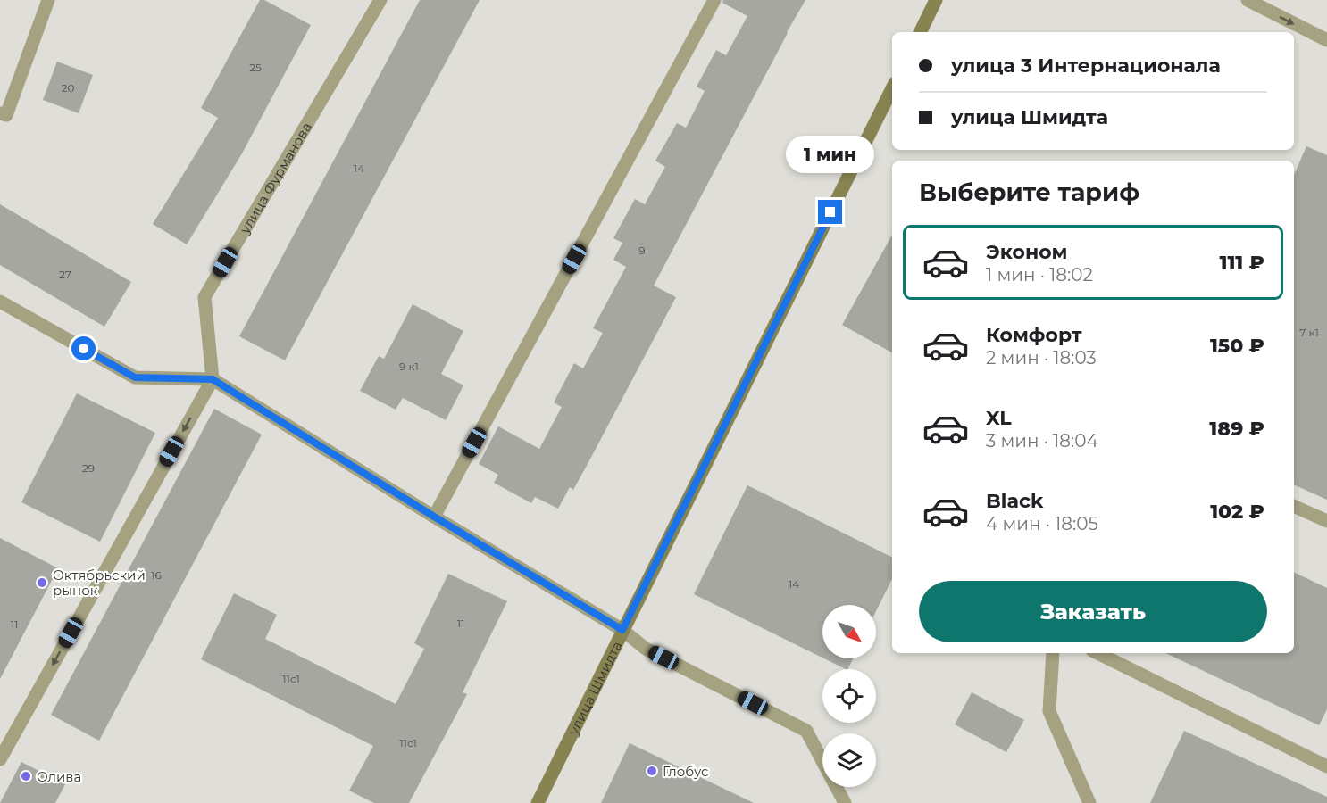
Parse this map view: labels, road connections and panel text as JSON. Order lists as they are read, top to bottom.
{
  "streets": {
    "main road": ["улица Шмидта"],
    "street": ["улица Фурманова"]
  },
  "places": ["Октябрьский рынок", "Глобус", "Олива"],
  "house_numbers": [
    "25",
    "20",
    "14",
    "9",
    "27",
    "7 к1",
    "9 к1",
    "29",
    "16",
    "14",
    "11",
    "11",
    "11с1",
    "11с1"
  ],
  "north": "bottom right",
  "page": {
    "banner": ["улица 3 Интернационала", "улица Шмидта"],
    "bubble": "1 мин",
    "heading": "Выберите тариф",
    "list": [
      {
        "name": "Эконом",
        "note": "1 мин · 18:02",
        "value": "111 ₽"
      },
      {
        "name": "Комфорт",
        "note": "2 мин · 18:03",
        "value": "150 ₽"
      },
      {
        "name": "XL",
        "note": "3 мин · 18:04",
        "value": "189 ₽"
      },
      {
        "name": "Black",
        "note": "4 мин · 18:05",
        "value": "102 ₽"
      }
    ],
    "buttons": "Заказать"
  }
}
